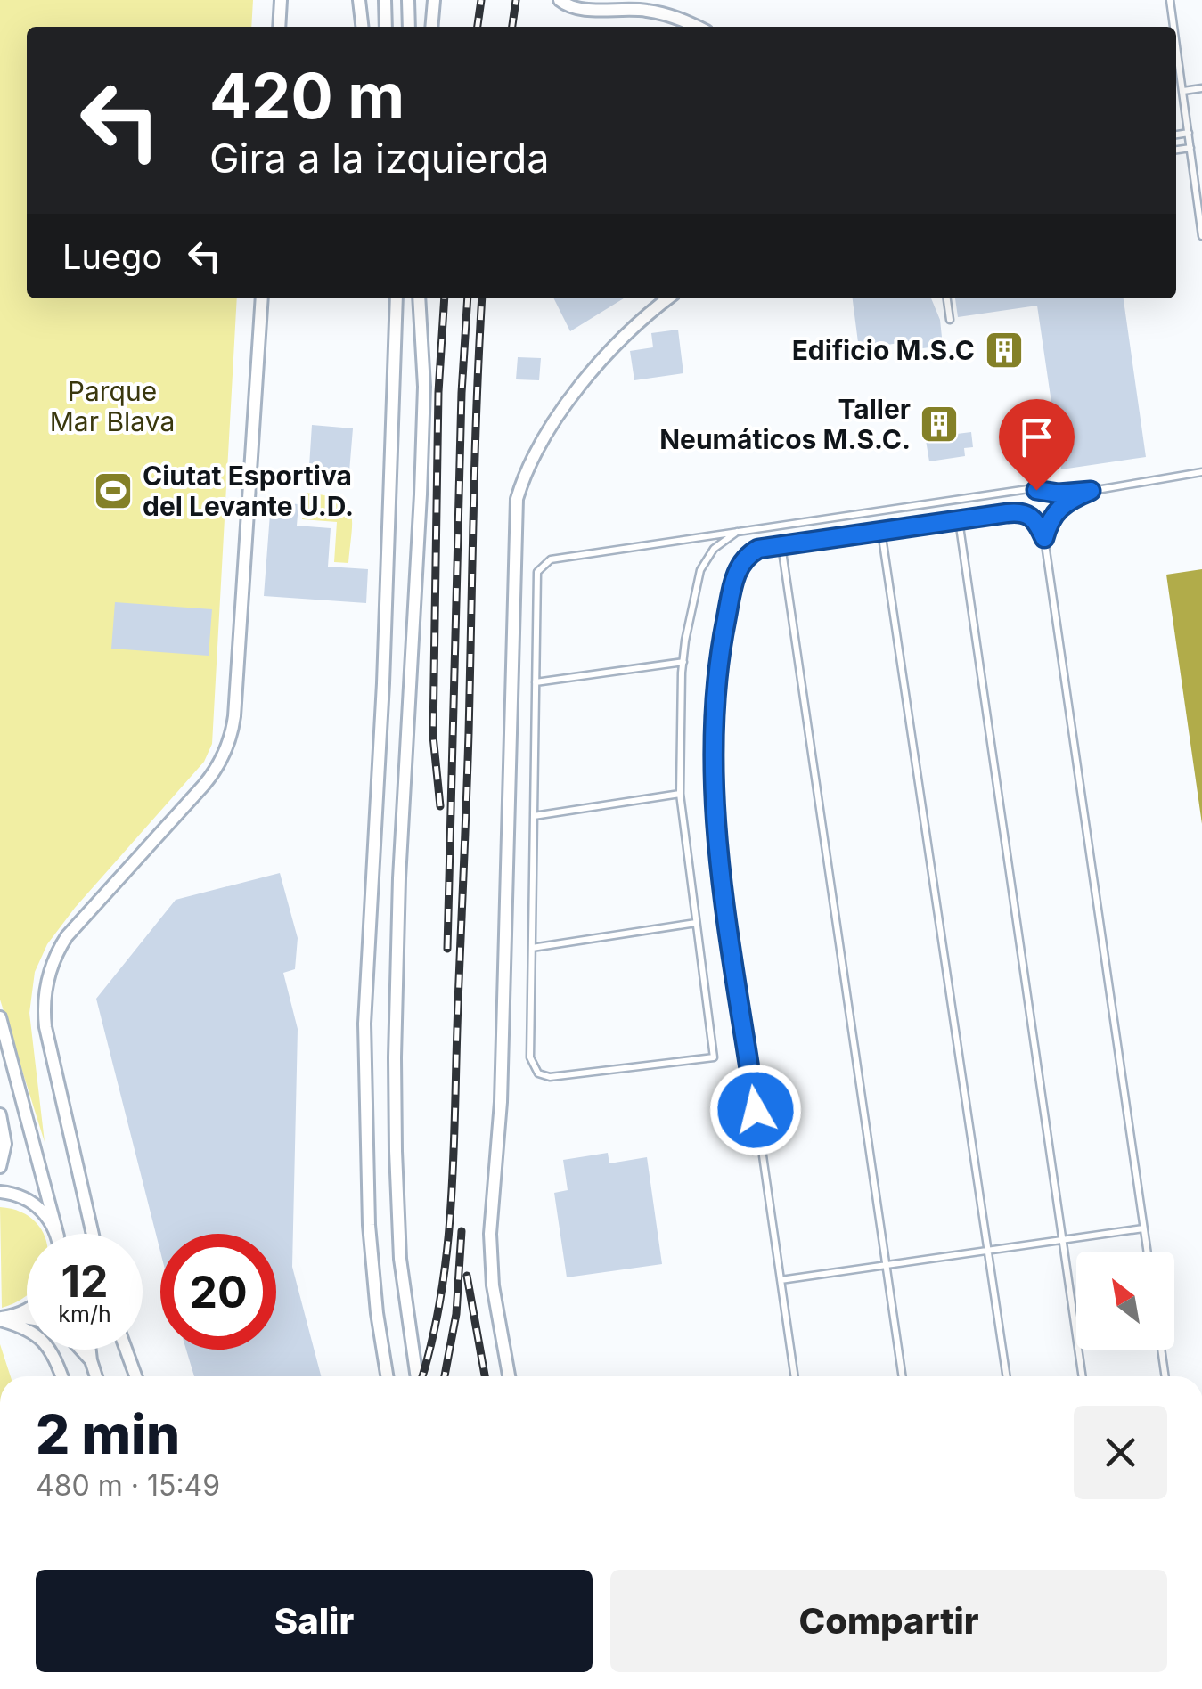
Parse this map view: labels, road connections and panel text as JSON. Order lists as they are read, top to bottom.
{
  "parks": ["Parque Mar Blava"],
  "places": {
    "building": ["Edificio M.S.C", "Taller Neumáticos M.S.C."],
    "sports": ["Ciutat Esportiva del Levante U.D."]
  },
  "north": "top left",
  "page": {
    "turn": ["420 m", "Gira a la izquierda"],
    "then": "Luego",
    "speed": "12 km/h",
    "limit": "20",
    "heading": ["2 min", "480 m · 15:49"],
    "buttons": ["Salir", "Compartir"]
  }
}
